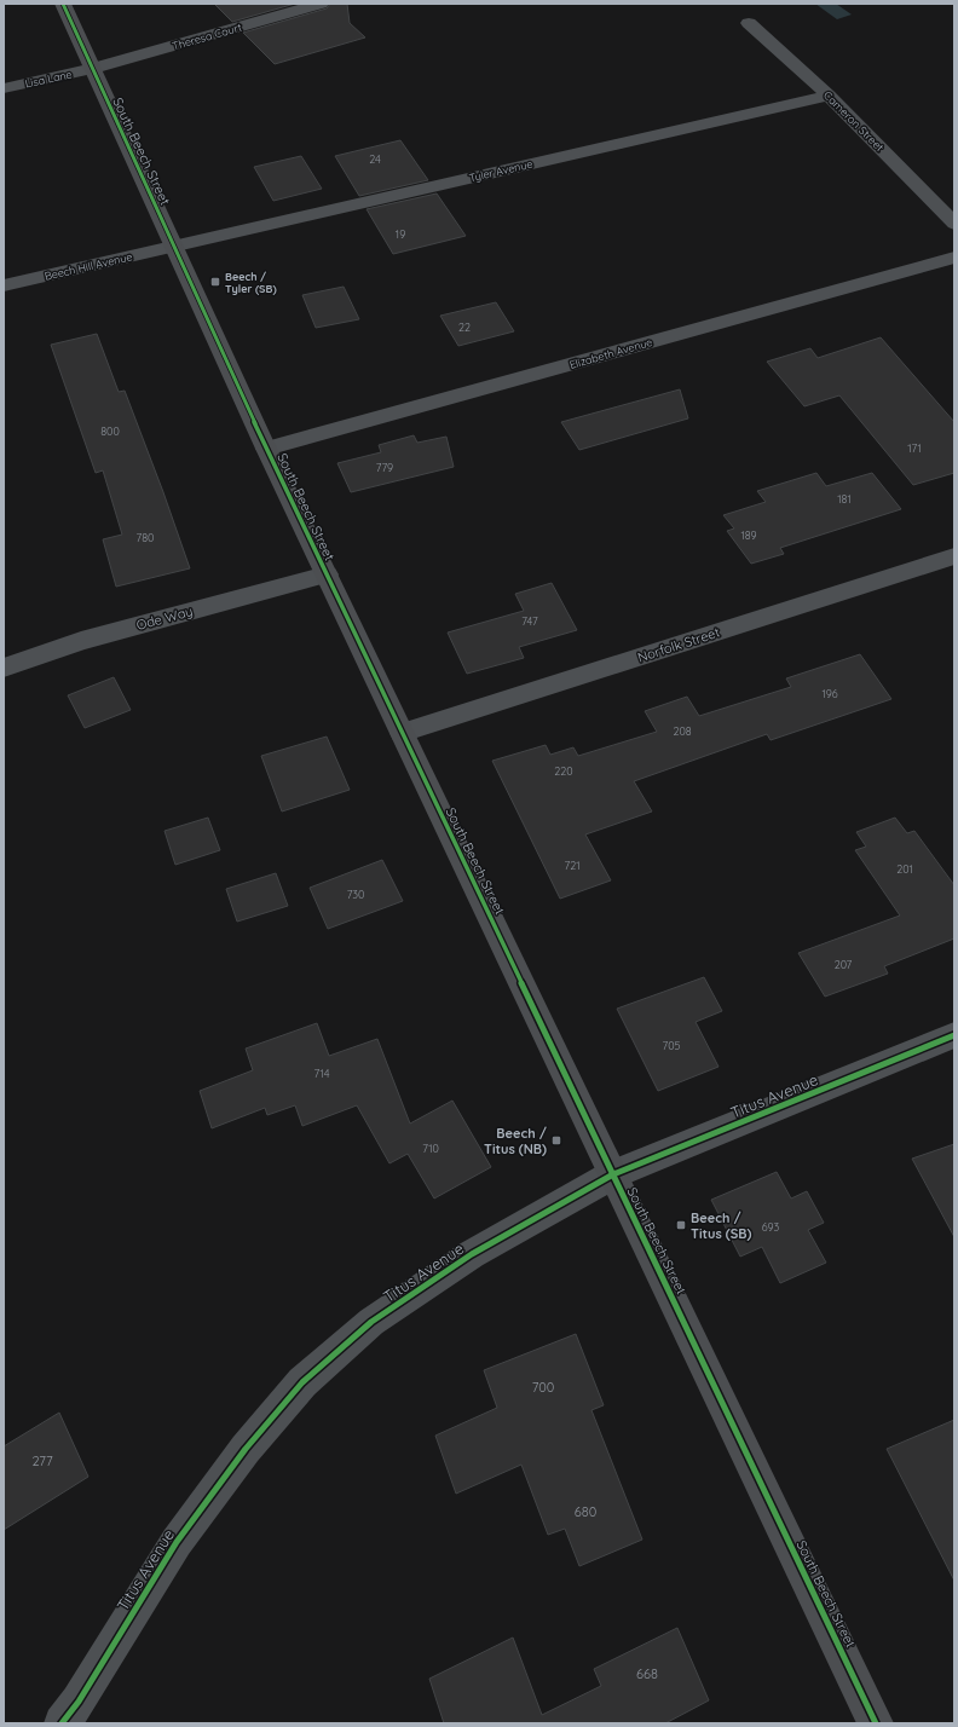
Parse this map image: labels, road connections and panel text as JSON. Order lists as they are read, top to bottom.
{
  "streets": {
    "street": [
      "Theresa Court",
      "Lisa Lane",
      "Cameron Street",
      "South Beech Street",
      "Tyler Avenue",
      "Beech Hill Avenue",
      "Elizabeth Avenue",
      "Ode Way",
      "Norfolk Street",
      "Titus Avenue"
    ]
  },
  "crossings": [
    ["Theresa Court", "Lisa Lane"],
    ["Theresa Court", "South Beech Street"],
    ["Lisa Lane", "South Beech Street"],
    ["Cameron Street", "Tyler Avenue"],
    ["South Beech Street", "Tyler Avenue"],
    ["South Beech Street", "Beech Hill Avenue"],
    ["South Beech Street", "Elizabeth Avenue"],
    ["South Beech Street", "Ode Way"],
    ["South Beech Street", "Norfolk Street"],
    ["South Beech Street", "Titus Avenue"],
    ["Tyler Avenue", "Beech Hill Avenue"]
  ],
  "places": {
    "transit": ["Beech / Tyler (SB)", "Beech / Titus (NB)", "Beech / Titus (SB)"]
  },
  "house_numbers": [
    "24",
    "19",
    "22",
    "800",
    "171",
    "779",
    "181",
    "189",
    "780",
    "747",
    "196",
    "208",
    "220",
    "721",
    "201",
    "730",
    "207",
    "705",
    "714",
    "710",
    "693",
    "700",
    "277",
    "680",
    "668"
  ]
}
